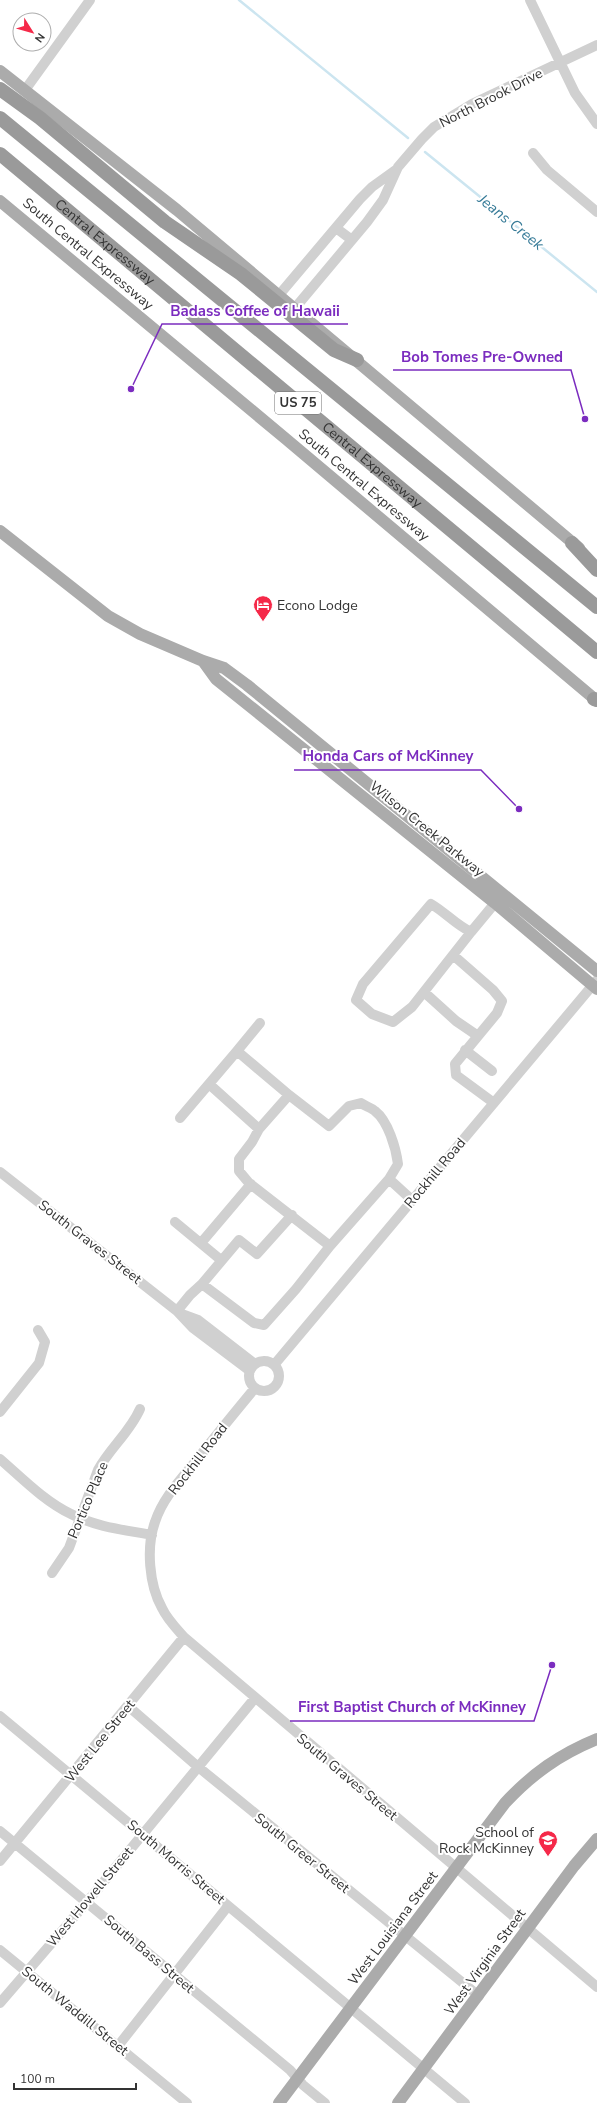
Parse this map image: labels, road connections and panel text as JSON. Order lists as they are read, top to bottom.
{
  "streets": {
    "highway": ["Central Expressway", "US 75"],
    "main road": [
      "South Central Expressway",
      "Wilson Creek Parkway",
      "West Louisiana Street",
      "West Virginia Street"
    ],
    "street": [
      "North Brook Drive",
      "Rockhill Road",
      "South Graves Street",
      "Portico Place",
      "West Lee Street",
      "South Greer Street",
      "South Morris Street",
      "West Howell Street",
      "South Bass Street",
      "South Waddill Street"
    ]
  },
  "crossings": [
    ["Wilson Creek Parkway", "Rockhill Road"],
    ["Rockhill Road", "South Graves Street"],
    ["Rockhill Road", "West Lee Street"],
    ["South Graves Street", "West Lee Street"],
    ["South Graves Street", "West Howell Street"],
    ["South Graves Street", "West Louisiana Street"],
    ["South Graves Street", "West Virginia Street"],
    ["West Lee Street", "South Greer Street"],
    ["West Lee Street", "South Morris Street"],
    ["West Lee Street", "South Bass Street"],
    ["South Greer Street", "West Howell Street"],
    ["South Greer Street", "West Louisiana Street"],
    ["South Greer Street", "West Virginia Street"],
    ["South Morris Street", "West Howell Street"],
    ["South Morris Street", "West Louisiana Street"],
    ["South Morris Street", "West Virginia Street"],
    ["West Howell Street", "South Bass Street"],
    ["West Howell Street", "South Waddill Street"],
    ["West Louisiana Street", "South Bass Street"]
  ],
  "water": ["Jeans Creek"],
  "places": {
    "other": [
      "Badass Coffee of Hawaii",
      "Bob Tomes Pre-Owned",
      "Honda Cars of McKinney",
      "First Baptist Church of McKinney"
    ],
    "hotel": ["Econo Lodge"],
    "school or university": ["School of Rock McKinney"]
  },
  "scale_bar": "100 m",
  "north": "bottom right"
}
